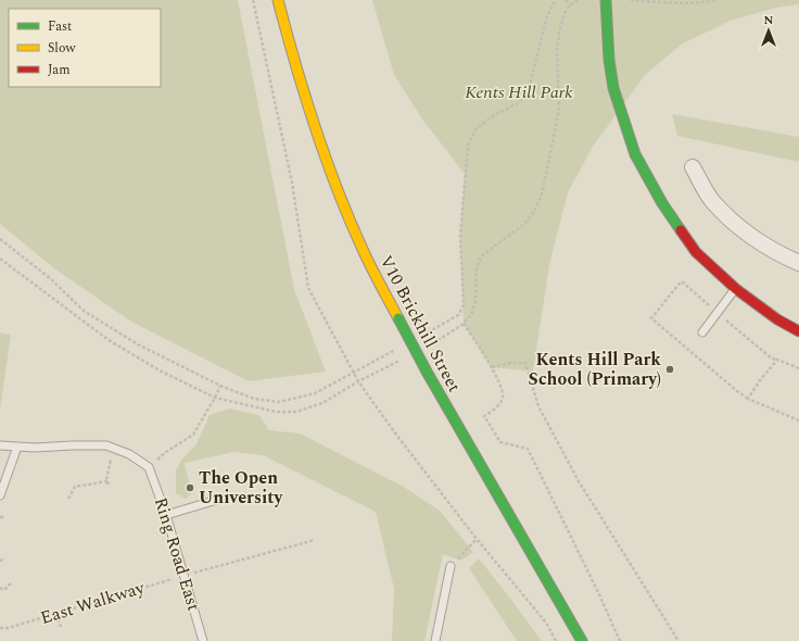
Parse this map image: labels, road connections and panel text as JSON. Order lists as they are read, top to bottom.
{
  "streets": {
    "street": ["V10 Brickhill Street"],
    "lane": ["Ring Road East"],
    "path": ["East Walkway"]
  },
  "crossings": [
    ["Ring Road East", "East Walkway"]
  ],
  "parks": ["Kents Hill Park"],
  "places": ["Kents Hill Park School (Primary)", "The Open University"],
  "legend": ["Fast", "Slow", "Jam"],
  "north": "top"
}
